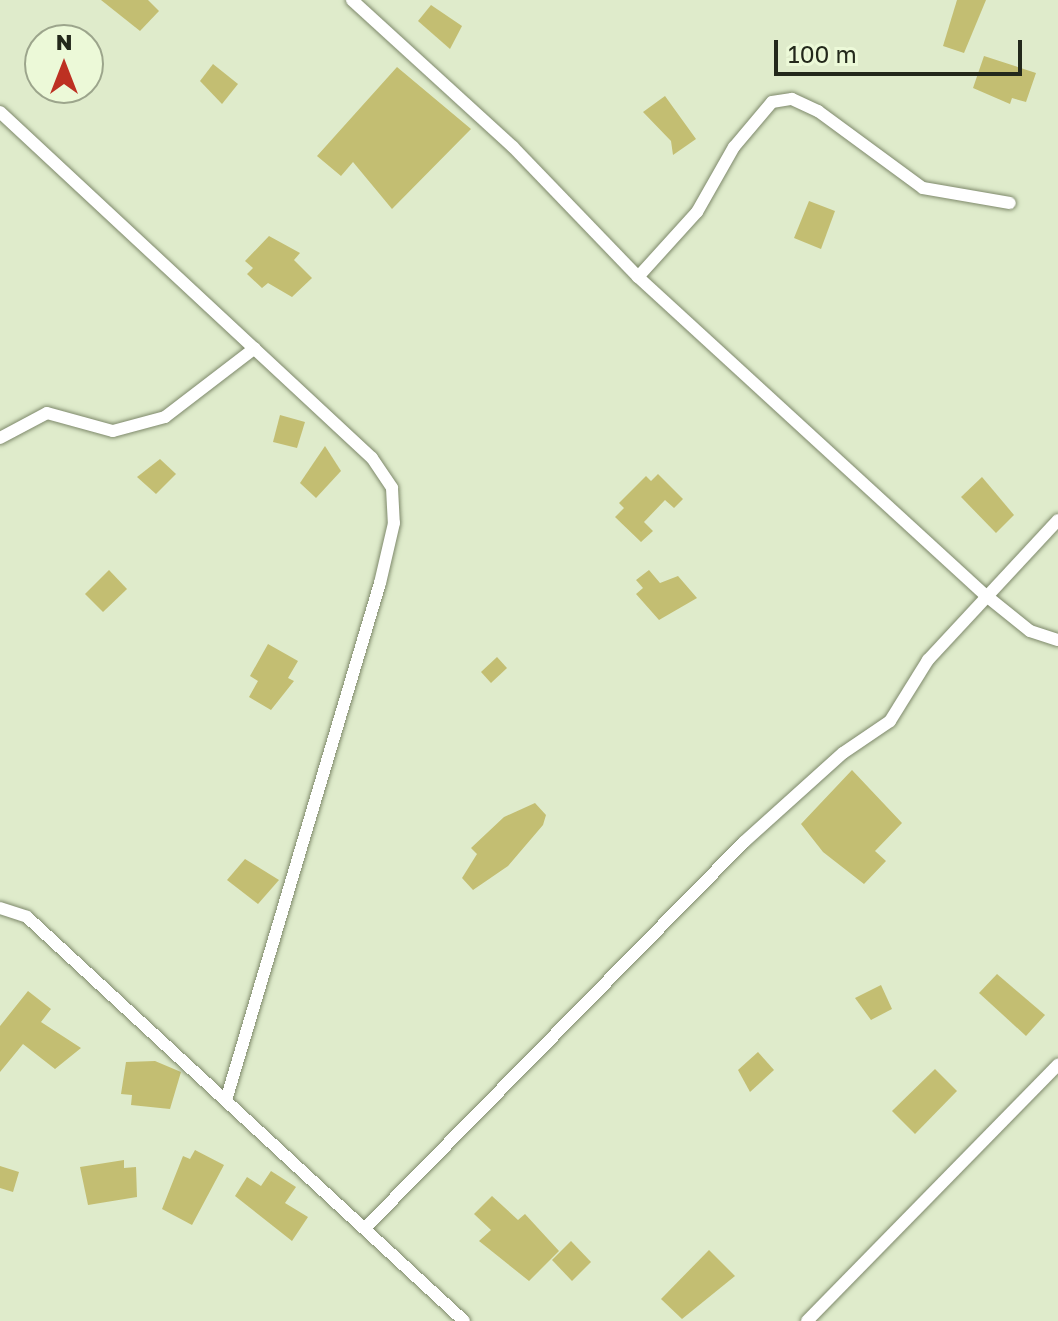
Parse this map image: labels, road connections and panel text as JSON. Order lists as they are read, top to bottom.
{
  "scale_bar": "100 m",
  "north": "top"
}
